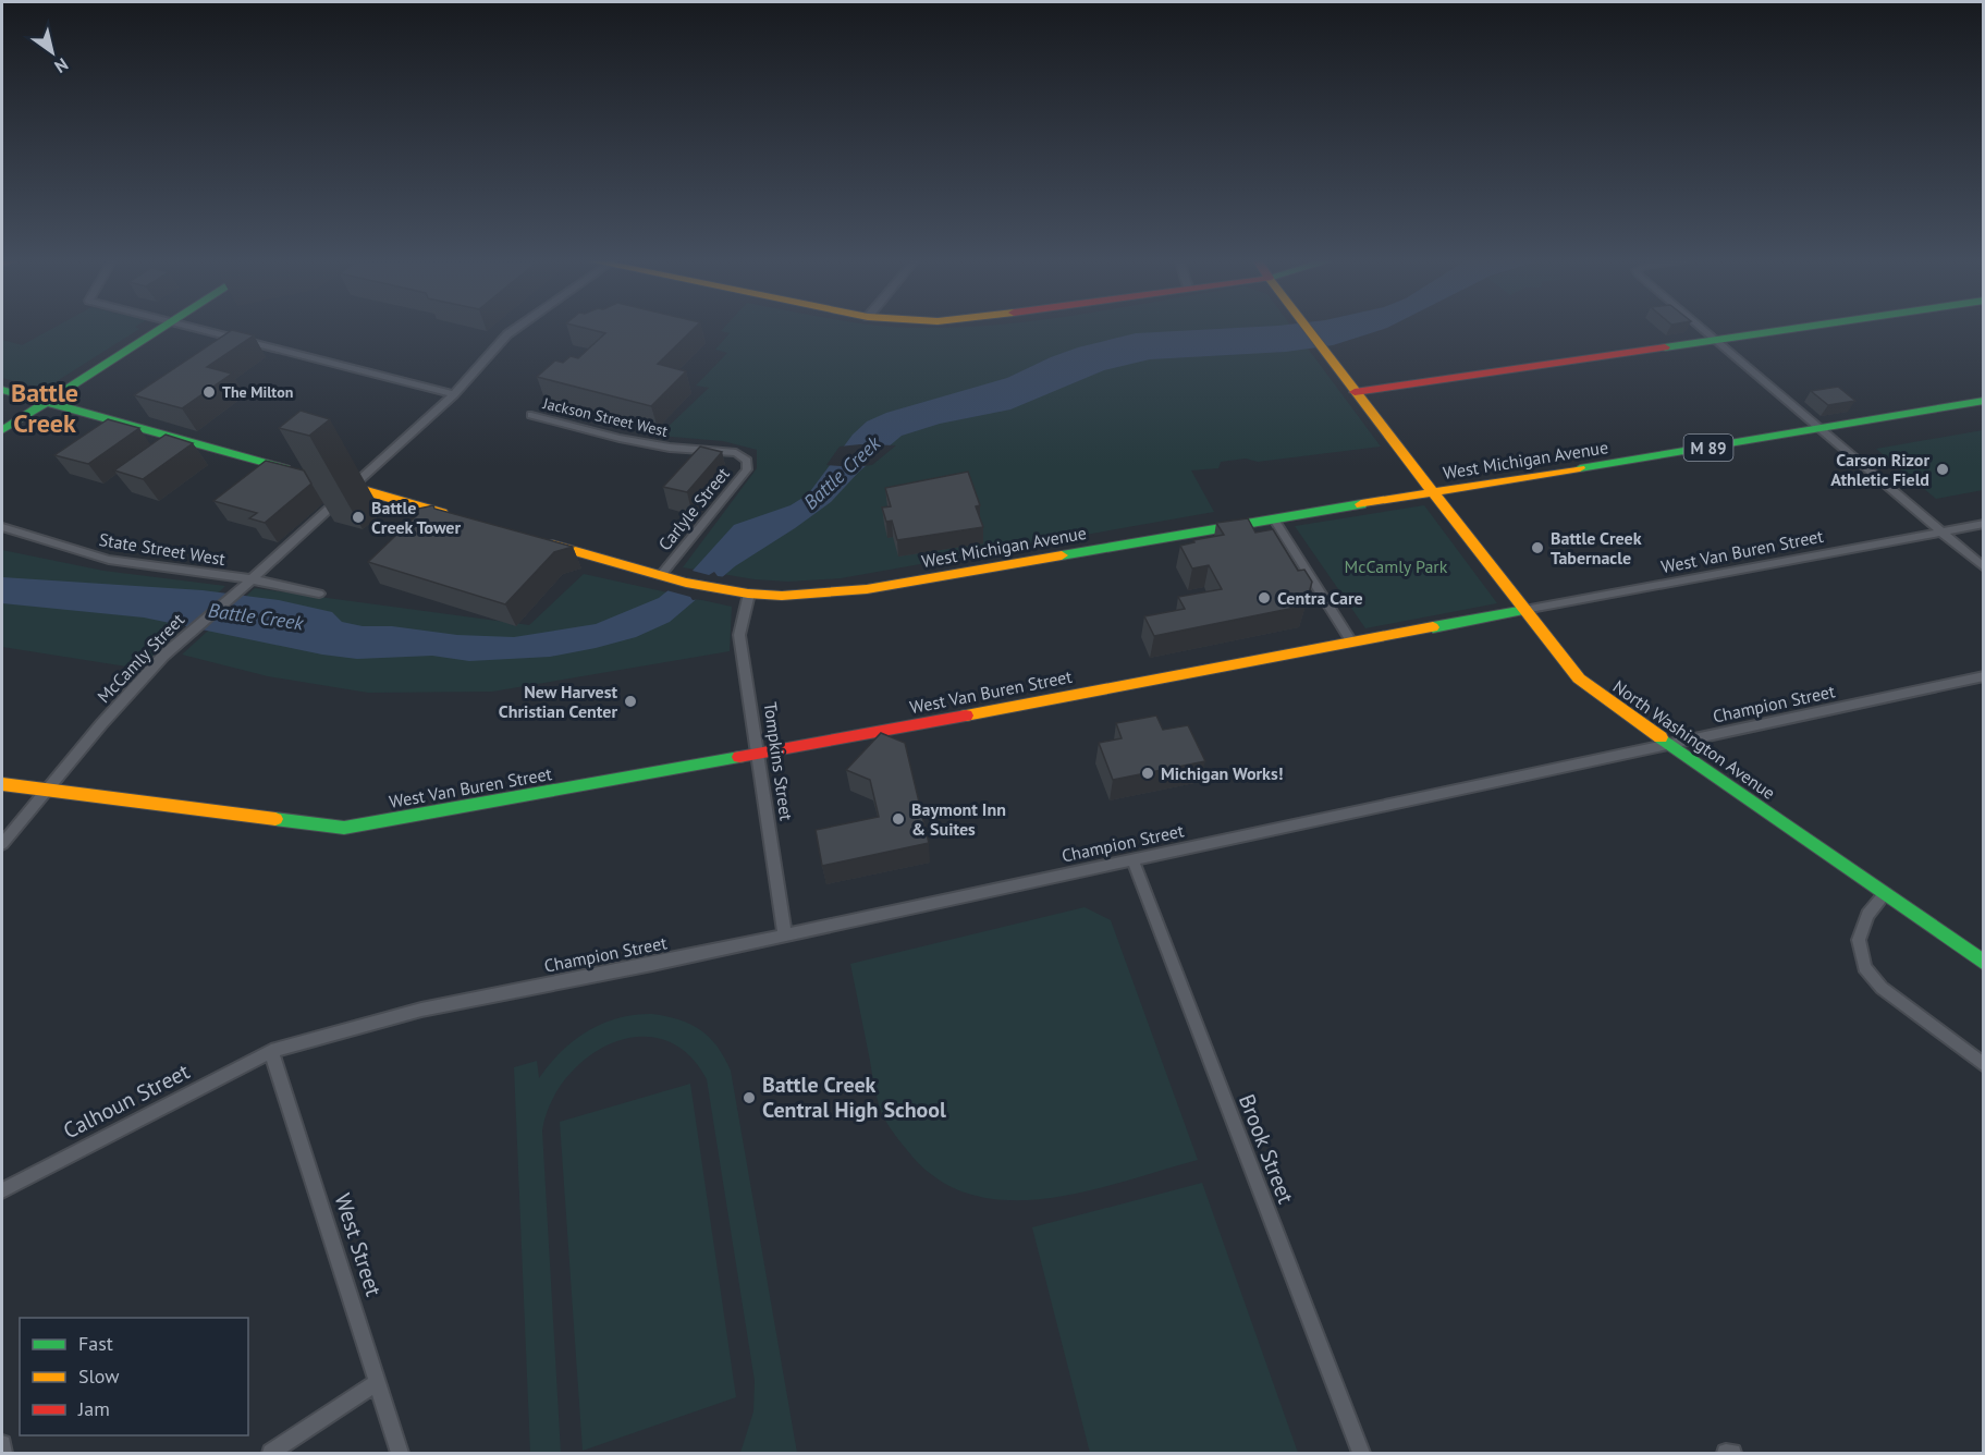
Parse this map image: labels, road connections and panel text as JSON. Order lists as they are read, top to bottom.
{
  "streets": {
    "main road": [
      "M 89",
      "West Michigan Avenue",
      "West Van Buren Street",
      "North Washington Avenue"
    ],
    "street": [
      "Jackson Street West",
      "Carlyle Street",
      "State Street West",
      "McCamly Street",
      "Champion Street",
      "Tompkins Street",
      "Calhoun Street",
      "Brook Street",
      "West Street"
    ]
  },
  "crossings": [
    ["Jackson Street West", "Carlyle Street"],
    ["West Michigan Avenue", "Carlyle Street"],
    ["West Michigan Avenue", "North Washington Avenue"],
    ["West Michigan Avenue", "Tompkins Street"],
    ["State Street West", "McCamly Street"],
    ["West Van Buren Street", "McCamly Street"],
    ["West Van Buren Street", "North Washington Avenue"],
    ["West Van Buren Street", "Tompkins Street"],
    ["Champion Street", "North Washington Avenue"],
    ["Champion Street", "Tompkins Street"],
    ["Champion Street", "Calhoun Street"],
    ["Champion Street", "Brook Street"],
    ["Champion Street", "West Street"],
    ["Calhoun Street", "West Street"]
  ],
  "districts": ["Battle Creek"],
  "water": ["Battle Creek"],
  "parks": ["McCamly Park"],
  "places": [
    "The Milton",
    "Carson Rizor Athletic Field",
    "Battle Creek Tower",
    "Battle Creek Tabernacle",
    "Centra Care",
    "New Harvest Christian Center",
    "Michigan Works!",
    "Baymont Inn & Suites",
    "Battle Creek Central High School"
  ],
  "legend": ["Fast", "Slow", "Jam"],
  "north": "bottom right"
}
